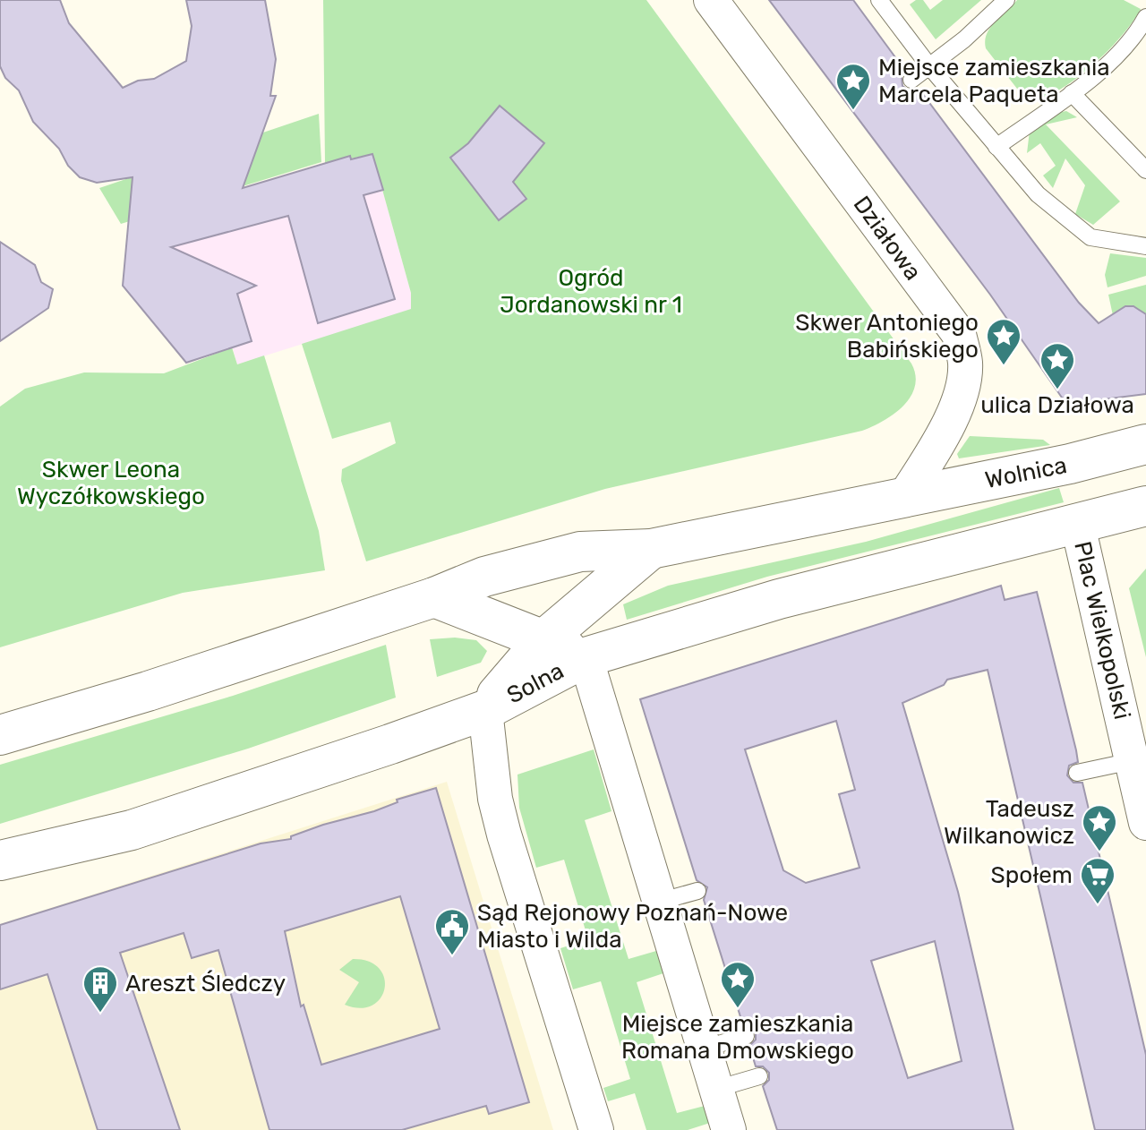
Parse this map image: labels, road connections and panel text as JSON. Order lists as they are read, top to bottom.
{
  "streets": {
    "street": [
      "Działowa",
      "Wolnica",
      "Plac Wielkopolski",
      "Solna"
    ]
  },
  "crossings": [
    ["Działowa", "Wolnica"],
    ["Plac Wielkopolski", "Solna"]
  ],
  "parks": ["Ogród Jordanowski nr 1", "Skwer Leona Wyczółkowskiego"],
  "places": {
    "place": [
      "Miejsce zamieszkania Marcela Paqueta",
      "Skwer Antoniego Babińskiego",
      "ulica Działowa",
      "Tadeusz Wilkanowicz",
      "Miejsce zamieszkania Romana Dmowskiego"
    ],
    "supermarket": ["Społem"],
    "public building": ["Sąd Rejonowy Poznań-Nowe Miasto i Wilda"],
    "building": ["Areszt Śledczy"]
  }
}
